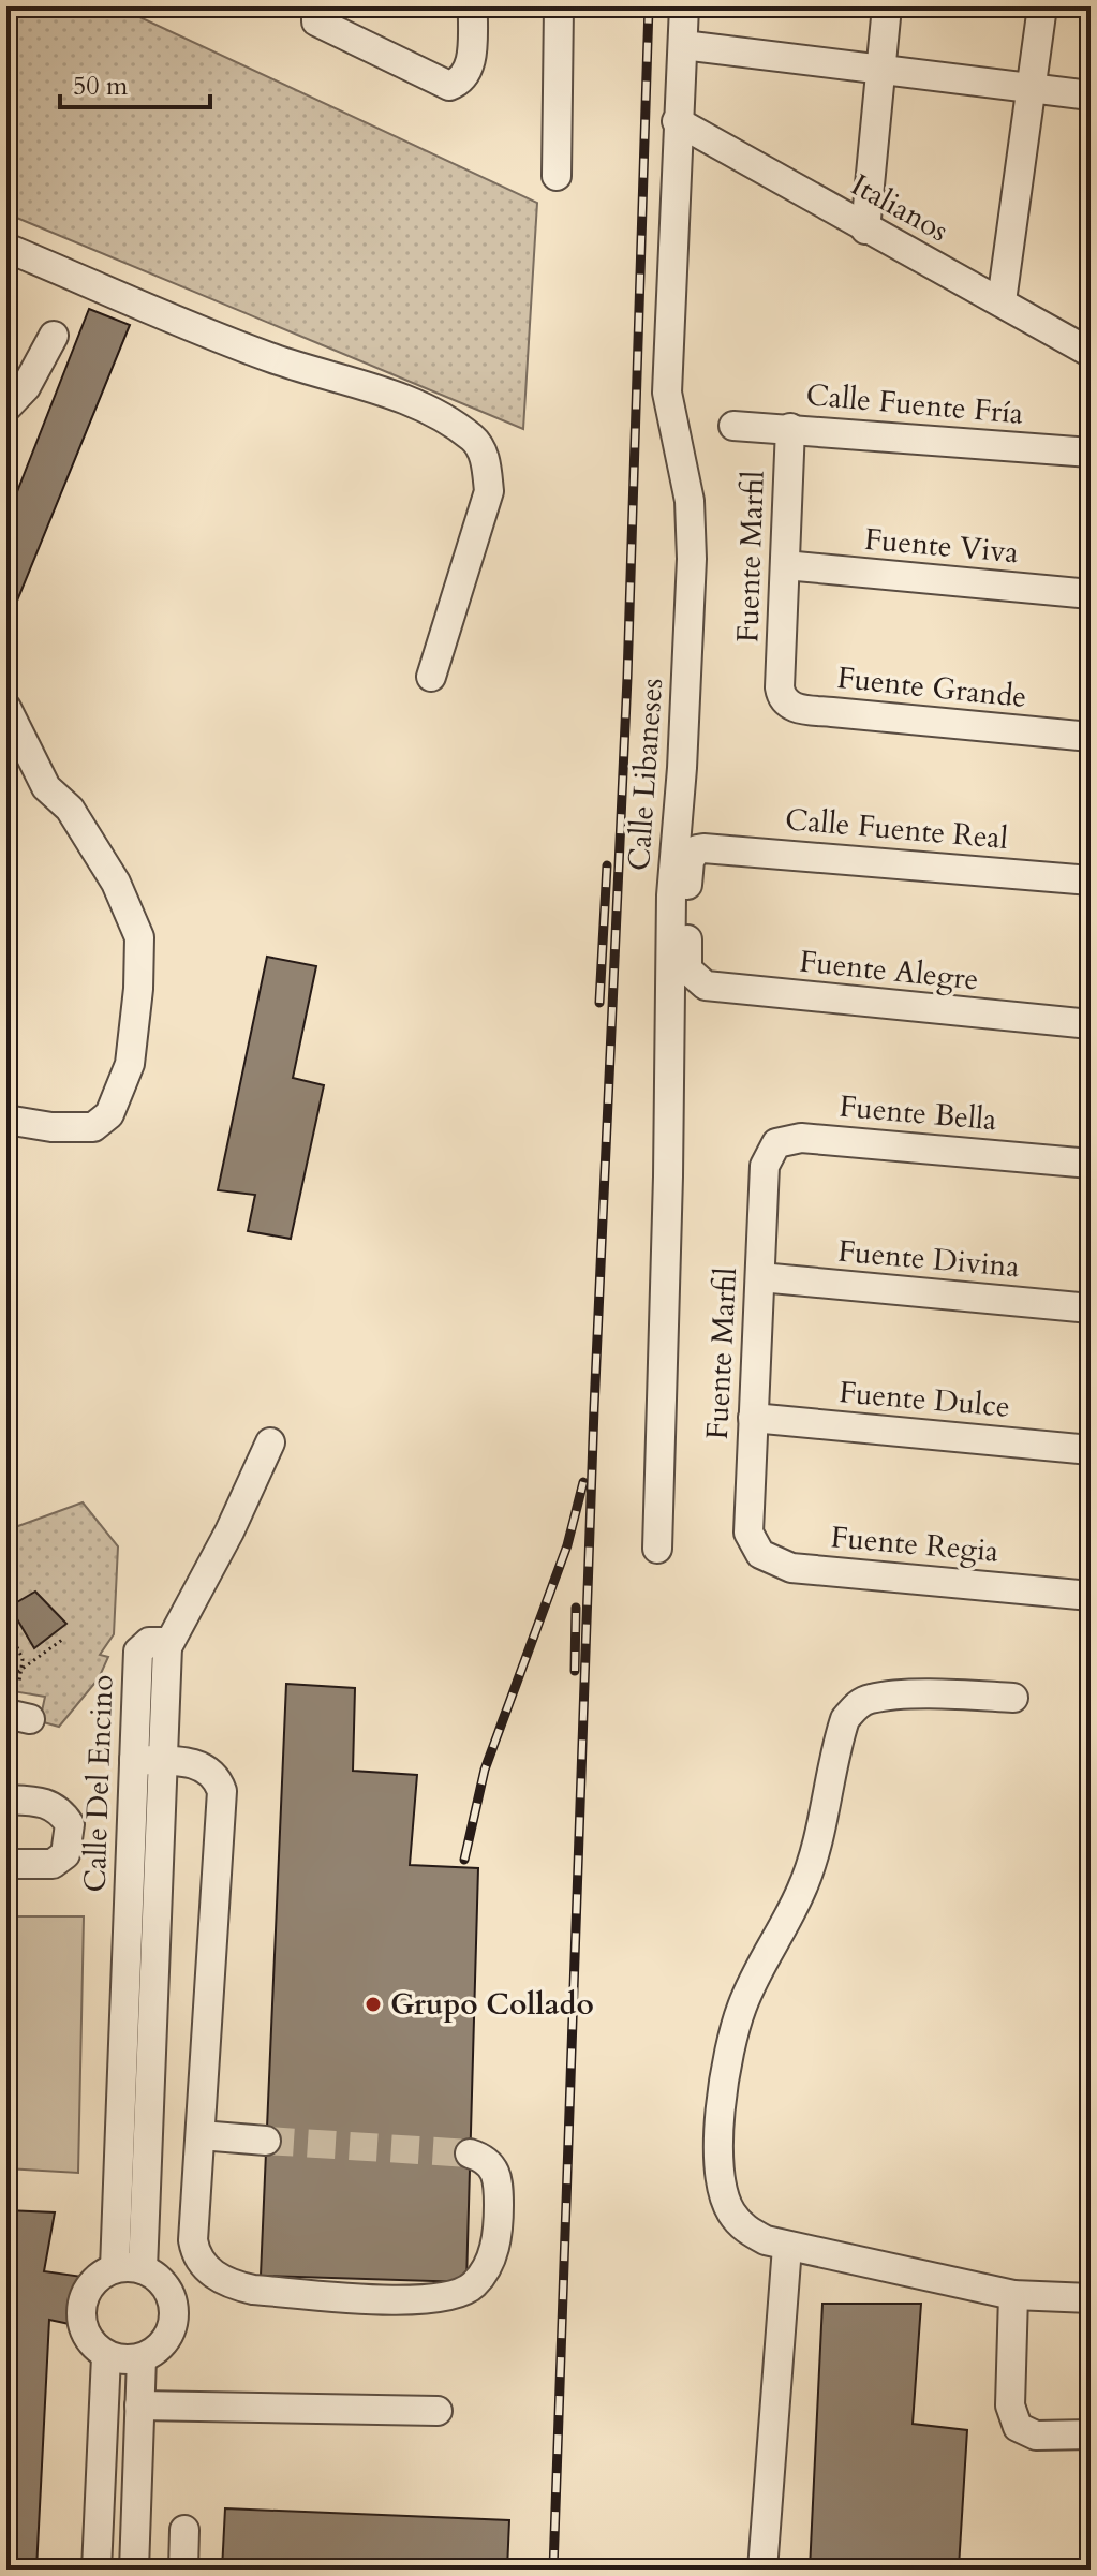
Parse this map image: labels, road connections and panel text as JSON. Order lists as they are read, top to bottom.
{
  "streets": {
    "street": [
      "Italianos",
      "Calle Fuente Fría",
      "Fuente Viva",
      "Fuente Marfil",
      "Fuente Grande",
      "Calle Libaneses",
      "Calle Fuente Real",
      "Fuente Alegre",
      "Fuente Bella",
      "Fuente Divina",
      "Fuente Dulce",
      "Fuente Regia",
      "Calle Del Encino"
    ]
  },
  "crossings": [
    ["Italianos", "Calle Libaneses"],
    ["Calle Fuente Fría", "Fuente Marfil"],
    ["Fuente Viva", "Fuente Marfil"],
    ["Fuente Marfil", "Fuente Grande"],
    ["Fuente Marfil", "Fuente Bella"],
    ["Fuente Marfil", "Fuente Divina"],
    ["Fuente Marfil", "Fuente Dulce"],
    ["Fuente Marfil", "Fuente Regia"],
    ["Calle Fuente Real", "Fuente Alegre"]
  ],
  "places": ["Grupo Collado"],
  "scale_bar": "50 m"
}
